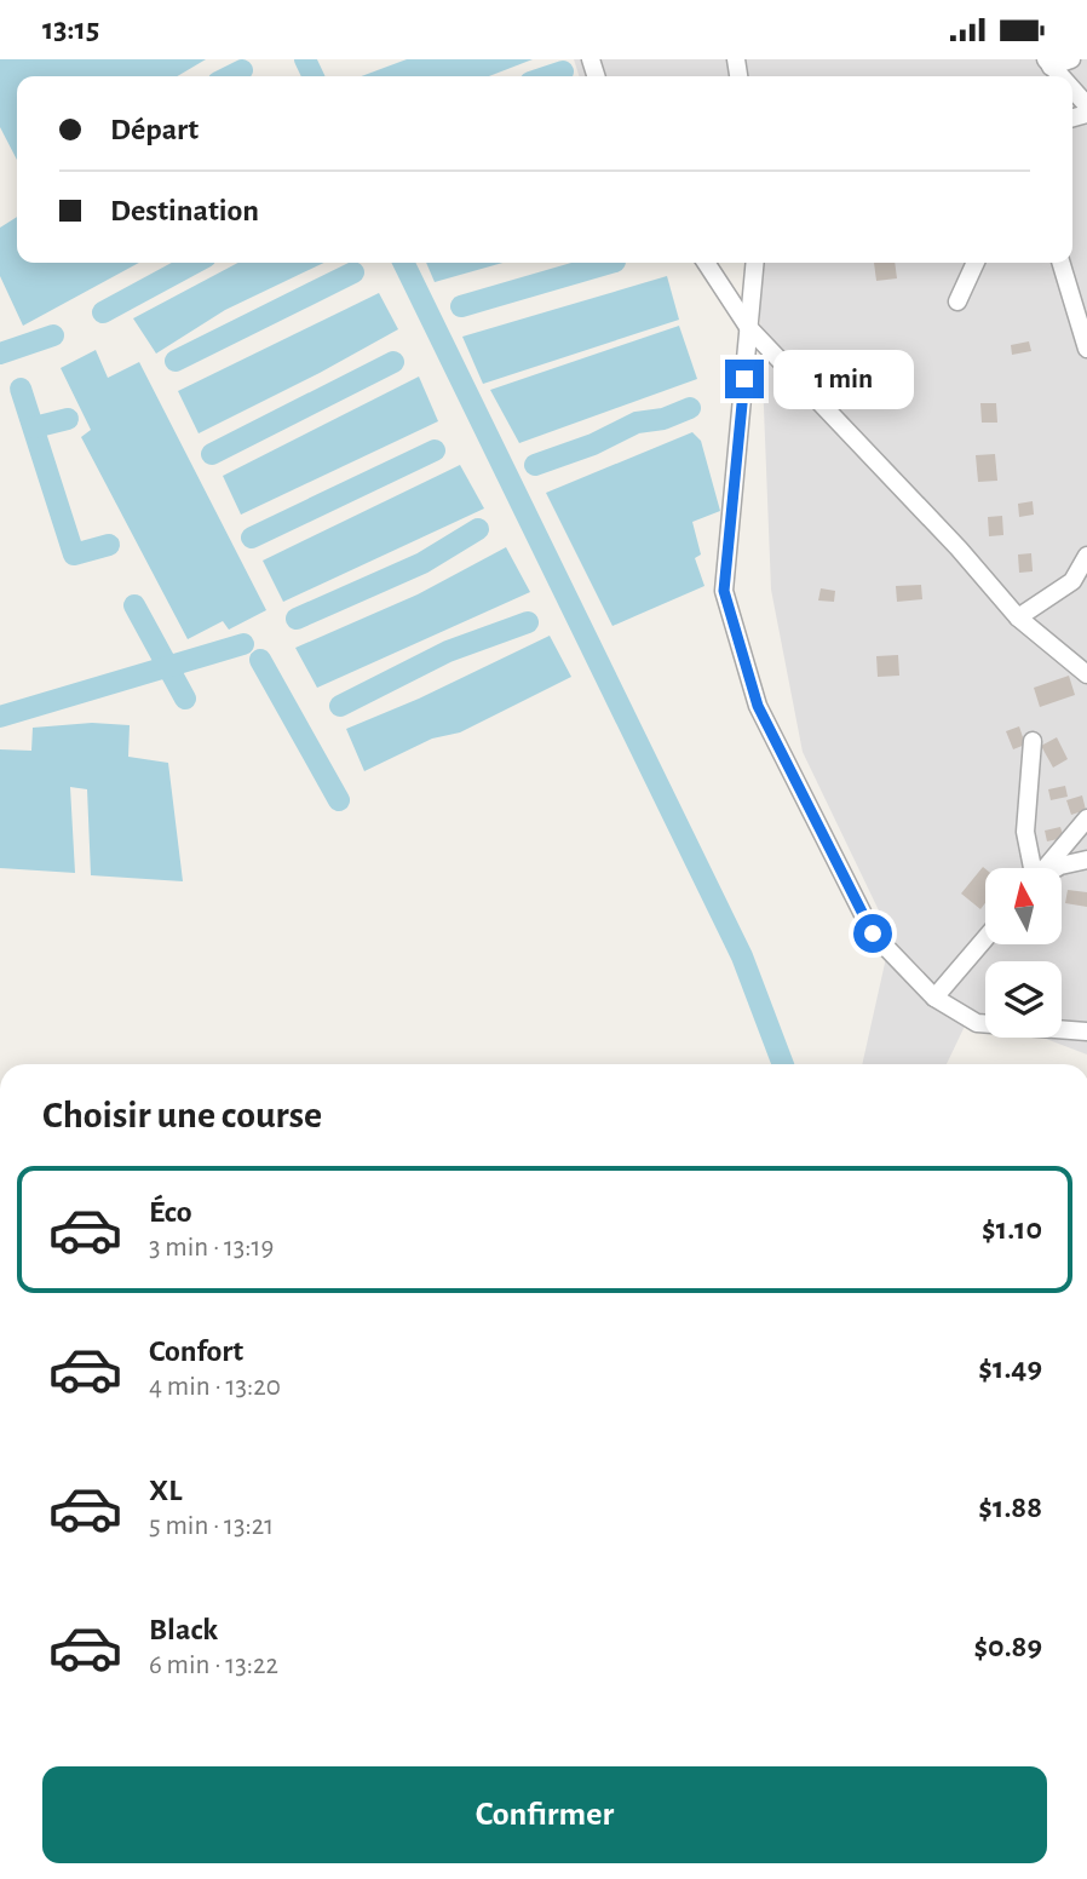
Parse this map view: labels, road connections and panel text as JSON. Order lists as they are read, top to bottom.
{
  "north": "top",
  "page": {
    "status": "13:15",
    "banner": ["Départ", "Destination"],
    "bubble": "1 min",
    "heading": "Choisir une course",
    "list": [
      {
        "name": "Éco",
        "note": "3 min · 13:19",
        "value": "$1.10"
      },
      {
        "name": "Confort",
        "note": "4 min · 13:20",
        "value": "$1.49"
      },
      {
        "name": "XL",
        "note": "5 min · 13:21",
        "value": "$1.88"
      },
      {
        "name": "Black",
        "note": "6 min · 13:22",
        "value": "$0.89"
      }
    ],
    "buttons": "Confirmer"
  }
}
